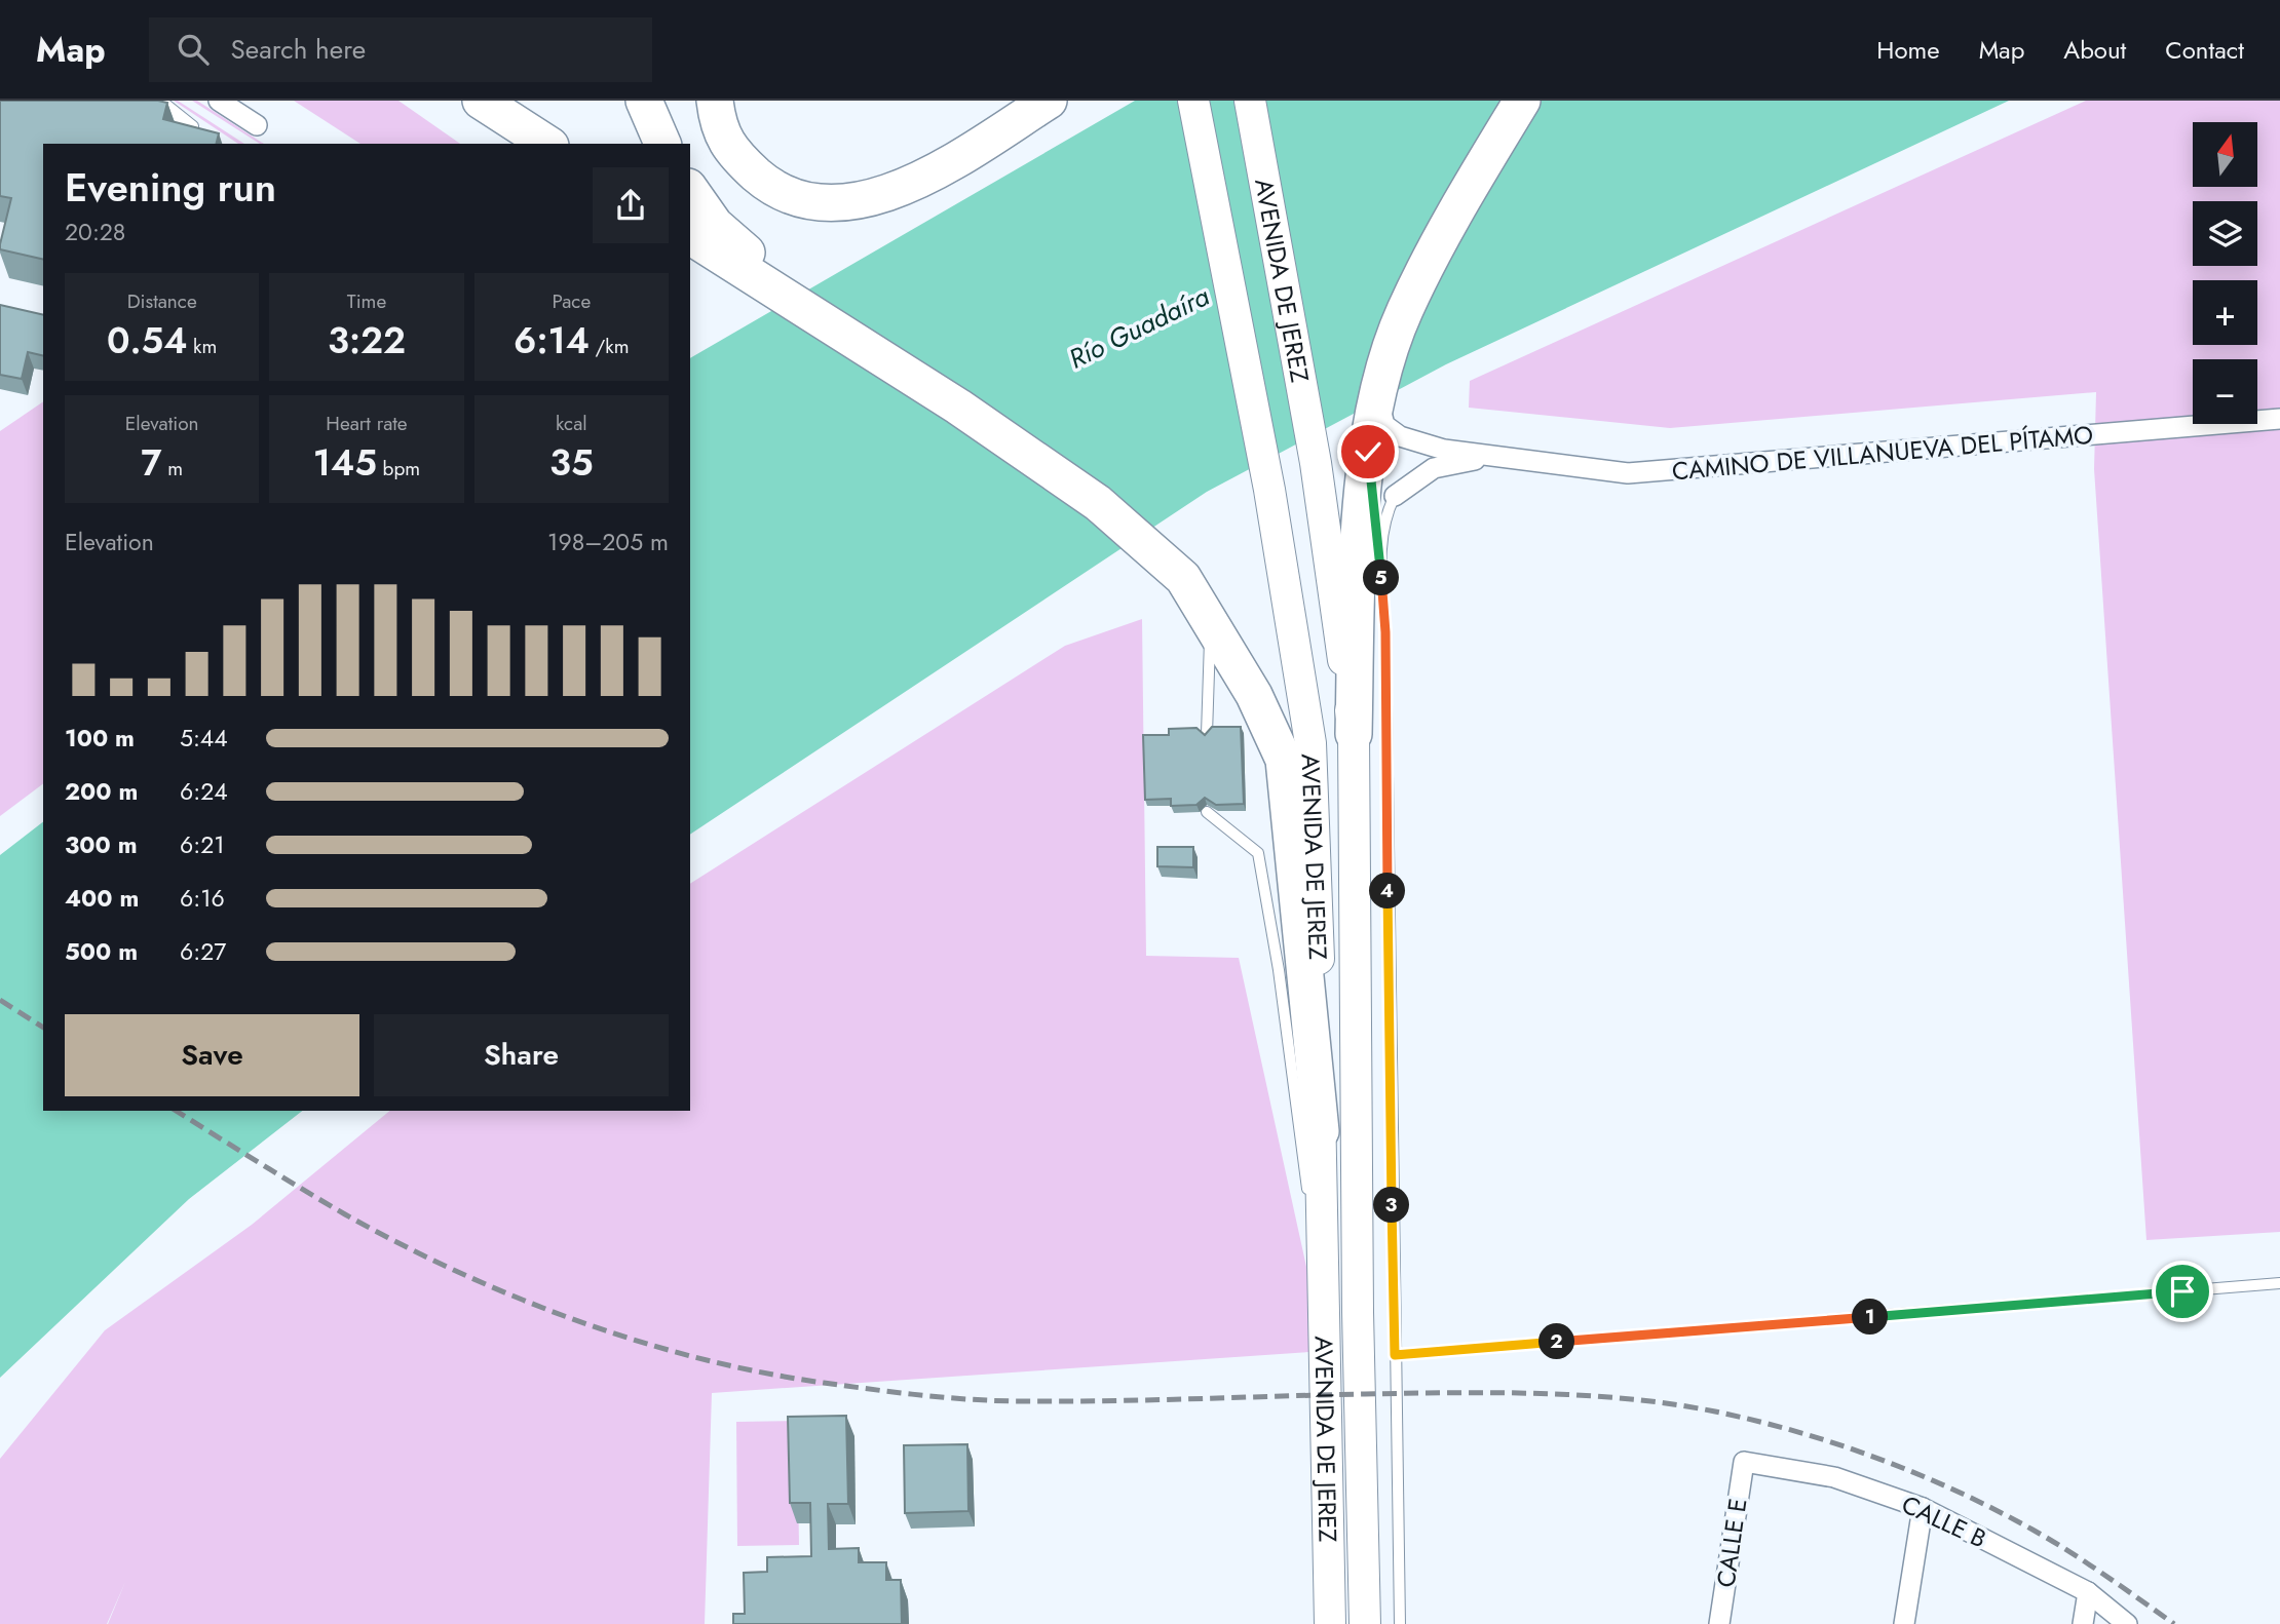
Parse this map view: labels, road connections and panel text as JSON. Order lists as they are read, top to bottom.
{
  "streets": {
    "main road": ["AVENIDA DE JEREZ"],
    "street": ["CAMINO DE VILLANUEVA DEL PÍTAMO", "CALLE B", "CALLE E"]
  },
  "crossings": [
    ["CALLE B", "CALLE E"]
  ],
  "water": ["Río Guadaíra"],
  "north": "top",
  "page": {
    "header": "Map",
    "search": "Search here",
    "nav": [
      "Home",
      "Map",
      "About",
      "Contact"
    ],
    "map_buttons": ["+", "−"],
    "heading": ["Evening run", "20:28"],
    "stats": [
      ["Distance", "0.54 km"],
      ["Time", "3:22"],
      ["Pace", "6:14 /km"],
      ["Elevation", "7 m"],
      ["Heart rate", "145 bpm"],
      ["kcal", "35"]
    ],
    "chart": ["Elevation", "198–205 m"],
    "pins": [
      "5",
      "4",
      "3",
      "1",
      "2"
    ],
    "list": [
      {
        "name": "100 m",
        "note": "5:44"
      },
      {
        "name": "200 m",
        "note": "6:24"
      },
      {
        "name": "300 m",
        "note": "6:21"
      },
      {
        "name": "400 m",
        "note": "6:16"
      },
      {
        "name": "500 m",
        "note": "6:27"
      }
    ],
    "buttons": ["Save", "Share"]
  }
}
